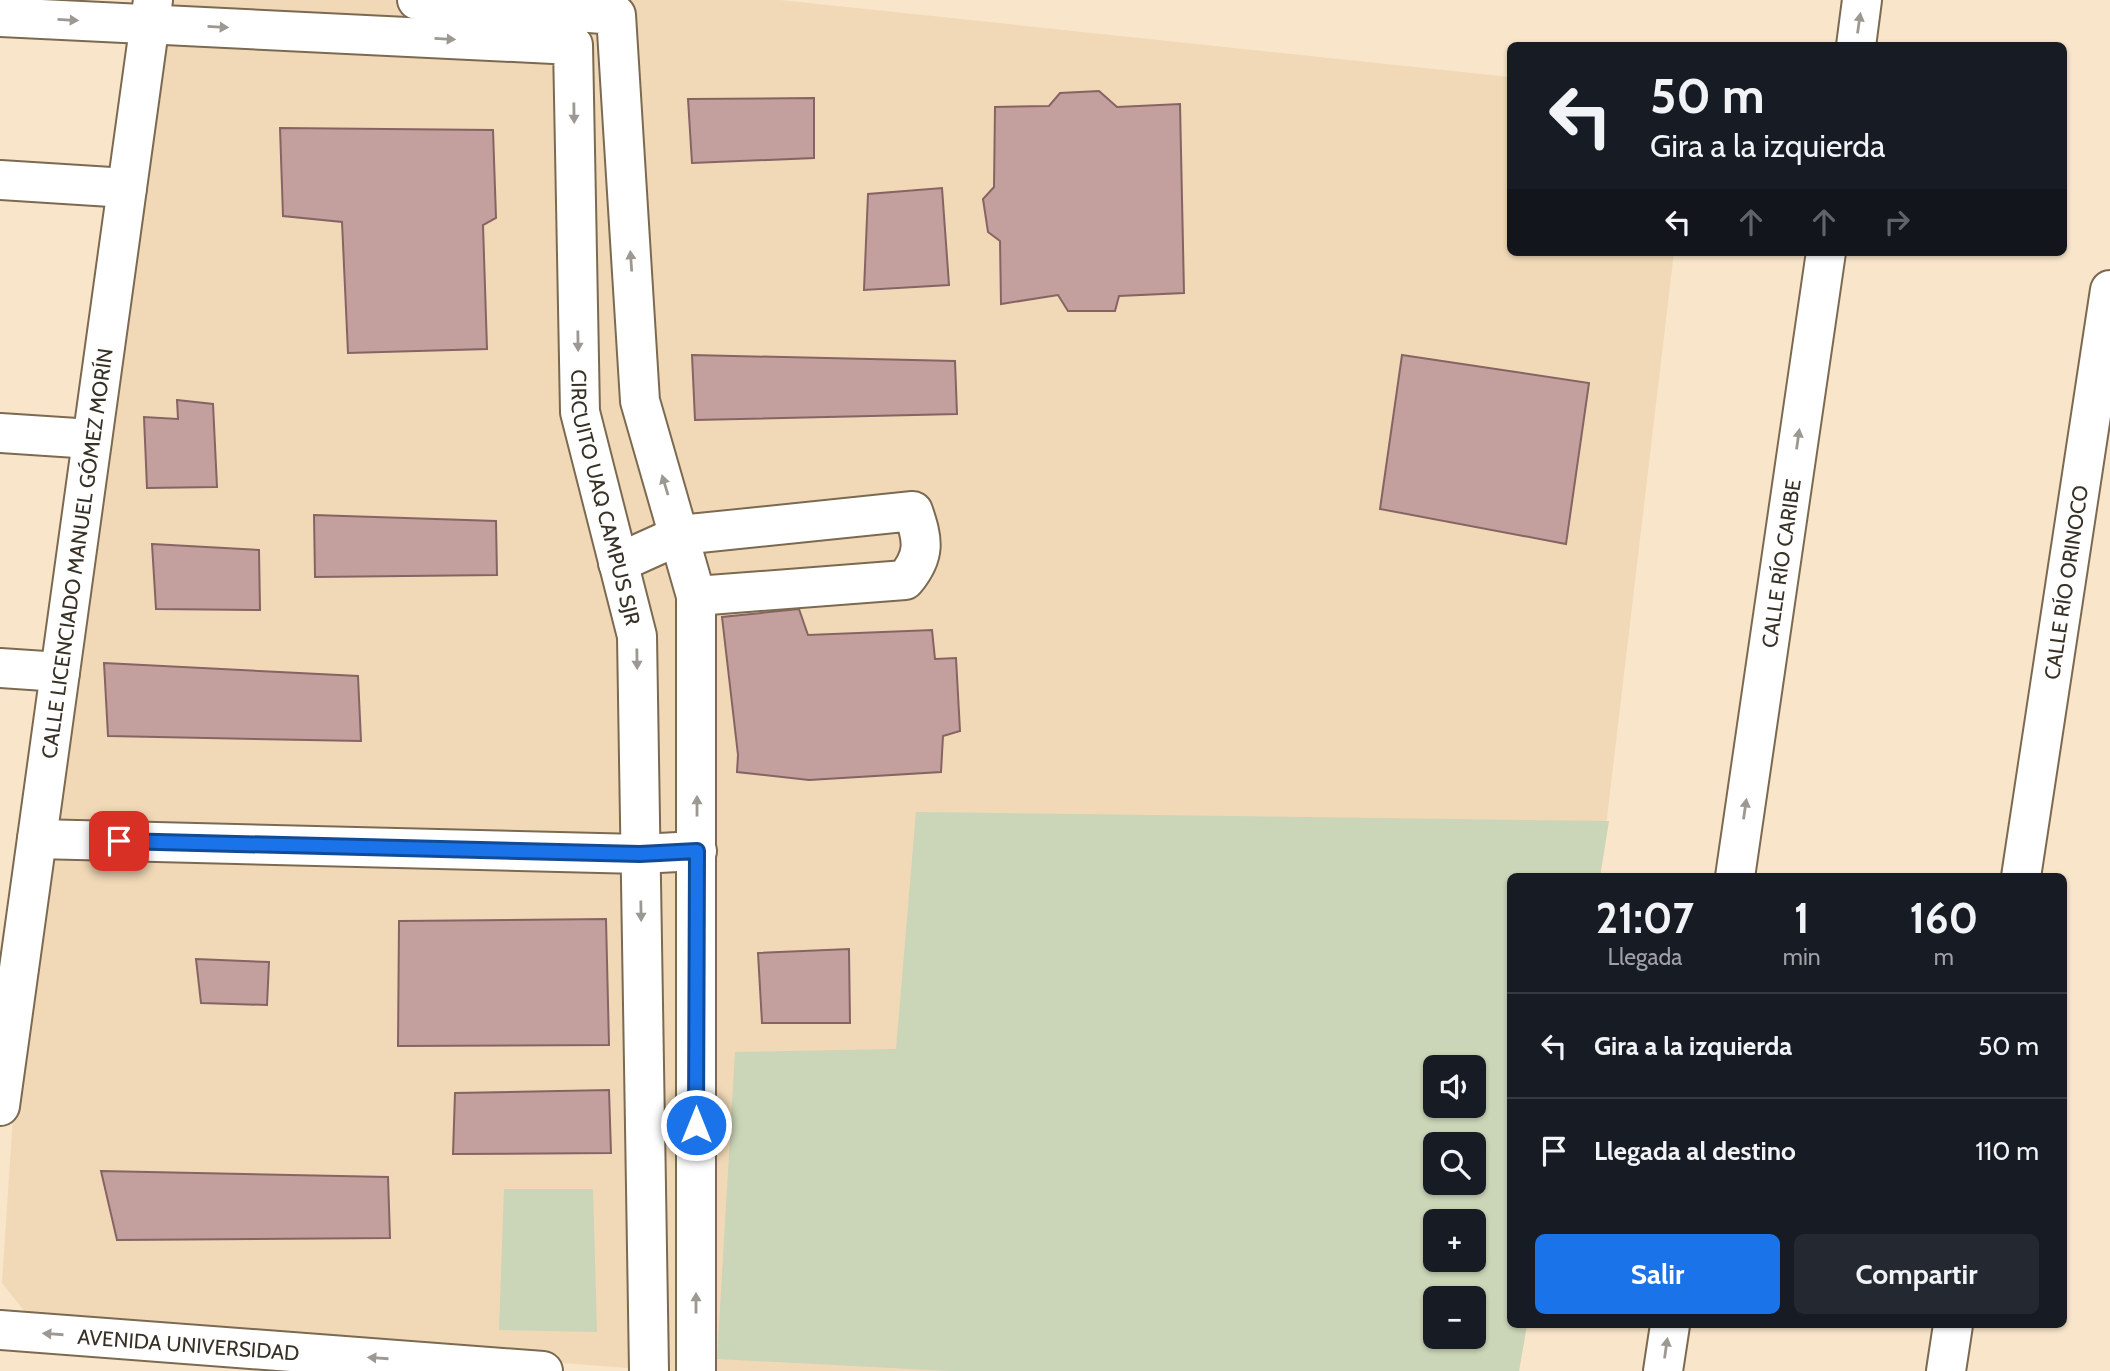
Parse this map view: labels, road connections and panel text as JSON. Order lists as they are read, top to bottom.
{
  "streets": {
    "street": [
      "CIRCUITO UAQ CAMPUS SJR",
      "CALLE LICENCIADO MANUEL GÓMEZ MORÍN",
      "CALLE RÍO CARIBE",
      "CALLE RÍO ORINOCO",
      "AVENIDA UNIVERSIDAD"
    ]
  },
  "crossings": [
    ["CIRCUITO UAQ CAMPUS SJR", "CALLE LICENCIADO MANUEL GÓMEZ MORÍN"]
  ],
  "one_way": ["CALLE RÍO CARIBE", "AVENIDA UNIVERSIDAD"],
  "page": {
    "turn": ["50 m", "Gira a la izquierda"],
    "eta": [
      "21:07",
      "Llegada",
      "1",
      "min",
      "160",
      "m"
    ],
    "list": [
      {
        "name": "Gira a la izquierda",
        "value": "50 m"
      },
      {
        "name": "Llegada al destino",
        "value": "110 m"
      }
    ],
    "map_buttons": ["+", "−"],
    "buttons": ["Salir", "Compartir"]
  }
}
